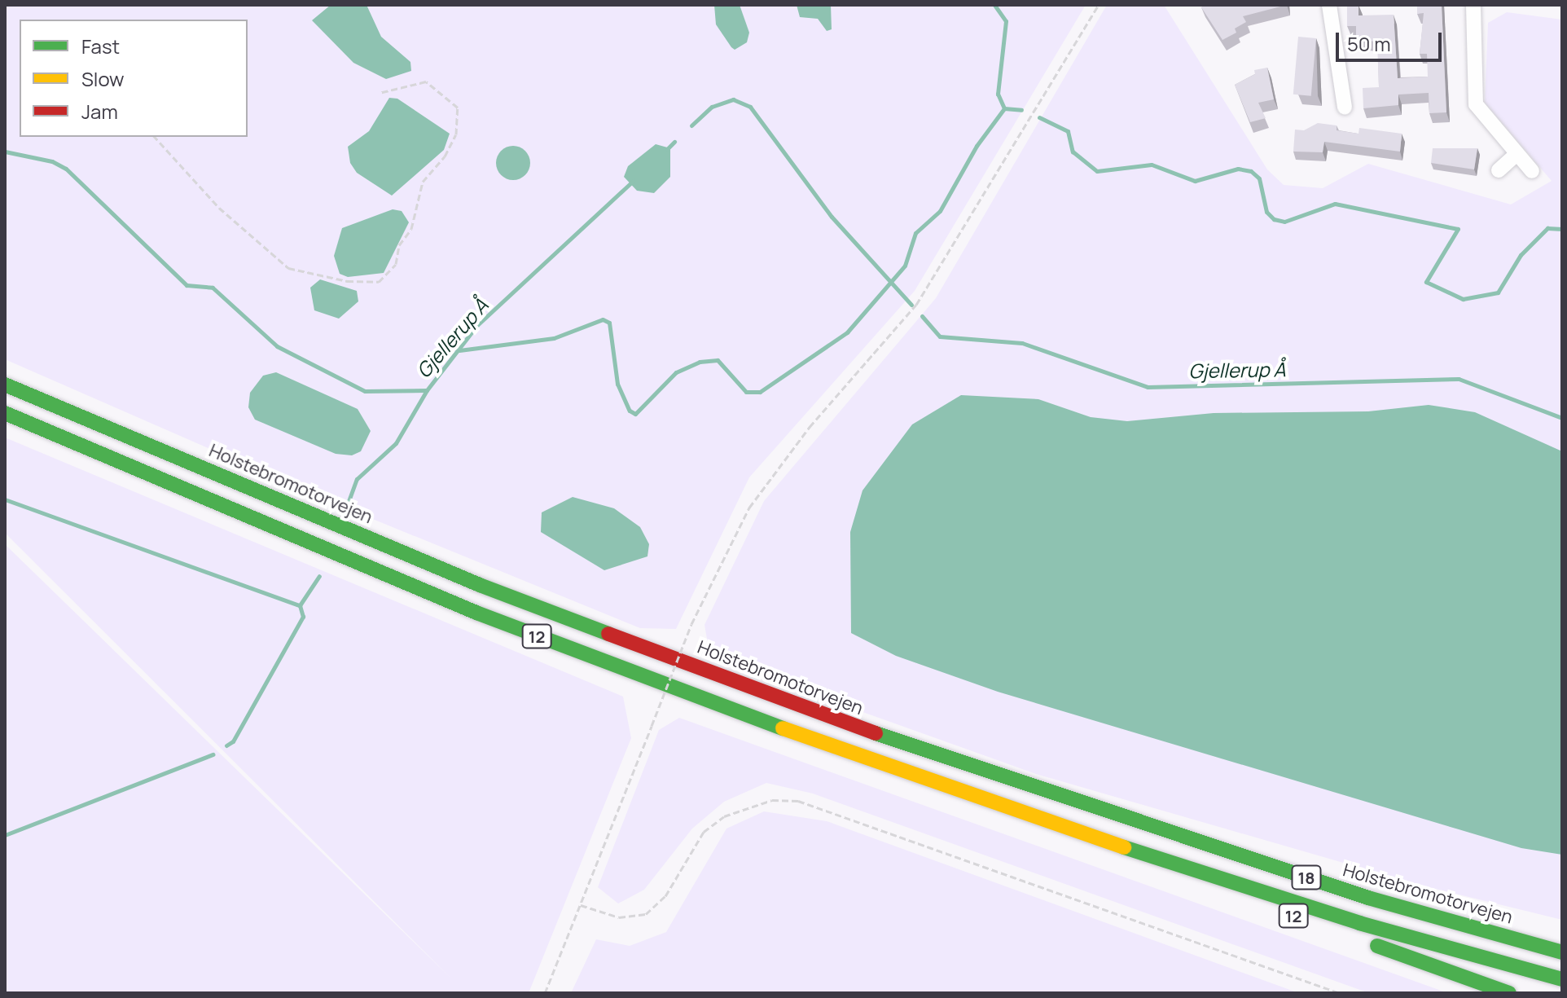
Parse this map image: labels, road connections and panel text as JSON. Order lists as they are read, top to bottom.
{
  "streets": {
    "highway": ["Holstebromotorvejen", "12", "18"]
  },
  "crossings": [
    ["Holstebromotorvejen", "12"],
    ["12", "18"]
  ],
  "water": ["Gjellerup Å"],
  "legend": ["Fast", "Slow", "Jam"],
  "scale_bar": "50 m"
}
